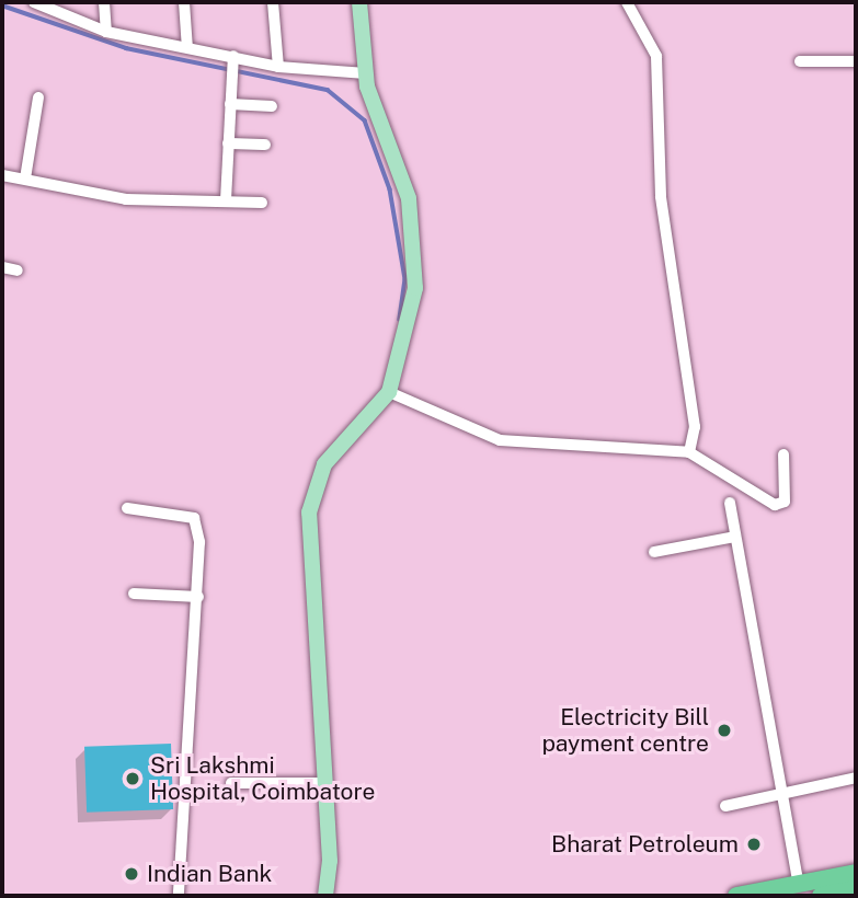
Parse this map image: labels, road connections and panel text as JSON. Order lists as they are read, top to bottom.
{
  "places": [
    "Electricity Bill payment centre",
    "Sri Lakshmi Hospital, Coimbatore",
    "Bharat Petroleum",
    "Indian Bank"
  ]
}
